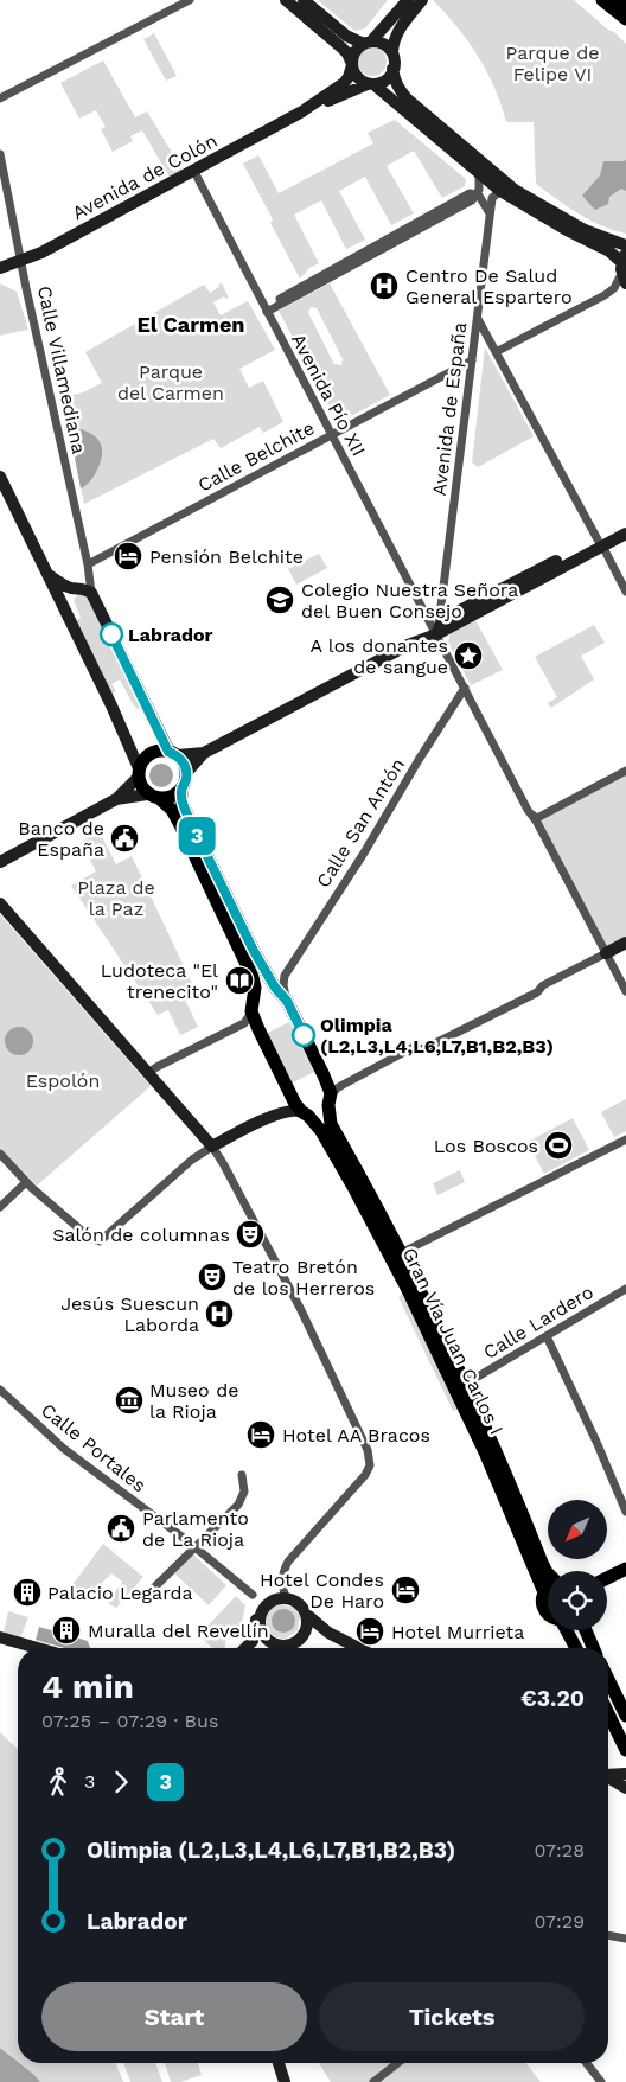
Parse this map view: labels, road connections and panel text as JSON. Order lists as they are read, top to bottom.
{
  "streets": {
    "main road": ["Avenida de Colón", "Gran Vía Juan Carlos I"],
    "street": [
      "Calle Villamediana",
      "Avenida Pío XII",
      "Avenida de España",
      "Calle Belchite",
      "Calle San Antón",
      "Calle Lardero",
      "Calle Portales"
    ]
  },
  "crossings": [
    ["Avenida de Colón", "Calle Villamediana"],
    ["Avenida de Colón", "Avenida Pío XII"],
    ["Calle Villamediana", "Calle Belchite"],
    ["Avenida Pío XII", "Avenida de España"],
    ["Avenida Pío XII", "Calle Belchite"],
    ["Avenida Pío XII", "Calle San Antón"],
    ["Avenida de España", "Calle Belchite"],
    ["Calle San Antón", "Gran Vía Juan Carlos I"],
    ["Calle Lardero", "Gran Vía Juan Carlos I"]
  ],
  "districts": ["El Carmen"],
  "parks": [
    "Parque de Felipe VI",
    "Parque del Carmen",
    "Plaza de la Paz",
    "Espolón"
  ],
  "places": {
    "hospital": ["Centro De Salud General Espartero", "Jesús Suescun Laborda"],
    "hotel": [
      "Pensión Belchite",
      "Hotel AA Bracos",
      "Hotel Condes De Haro",
      "Hotel Murrieta"
    ],
    "school or university": ["Colegio Nuestra Señora del Buen Consejo"],
    "other": ["Labrador", "Olimpia (L2,L3,L4,L6,L7,B1,B2,B3)"],
    "place": ["A los donantes de sangue"],
    "public building": ["Banco de España", "Parlamento de La Rioja"],
    "library": ["Ludoteca \"El trenecito\""],
    "sports": ["Los Boscos"],
    "theatre": ["Salón de columnas", "Teatro Bretón de los Herreros"],
    "museum": ["Museo de la Rioja"],
    "building": ["Palacio Legarda", "Muralla del Revellín"]
  },
  "lines": ["bus line 3"],
  "north": "bottom left",
  "page": {
    "on_map": "3",
    "heading": ["4 min", "07:25 – 07:29 · Bus", "€3.20"],
    "legs": ["3", "3"],
    "list": [
      {
        "name": "Olimpia (L2,L3,L4,L6,L7,B1,B2,B3)",
        "value": "07:28"
      },
      {
        "name": "Labrador",
        "value": "07:29"
      }
    ],
    "buttons": ["Start", "Tickets"]
  }
}
